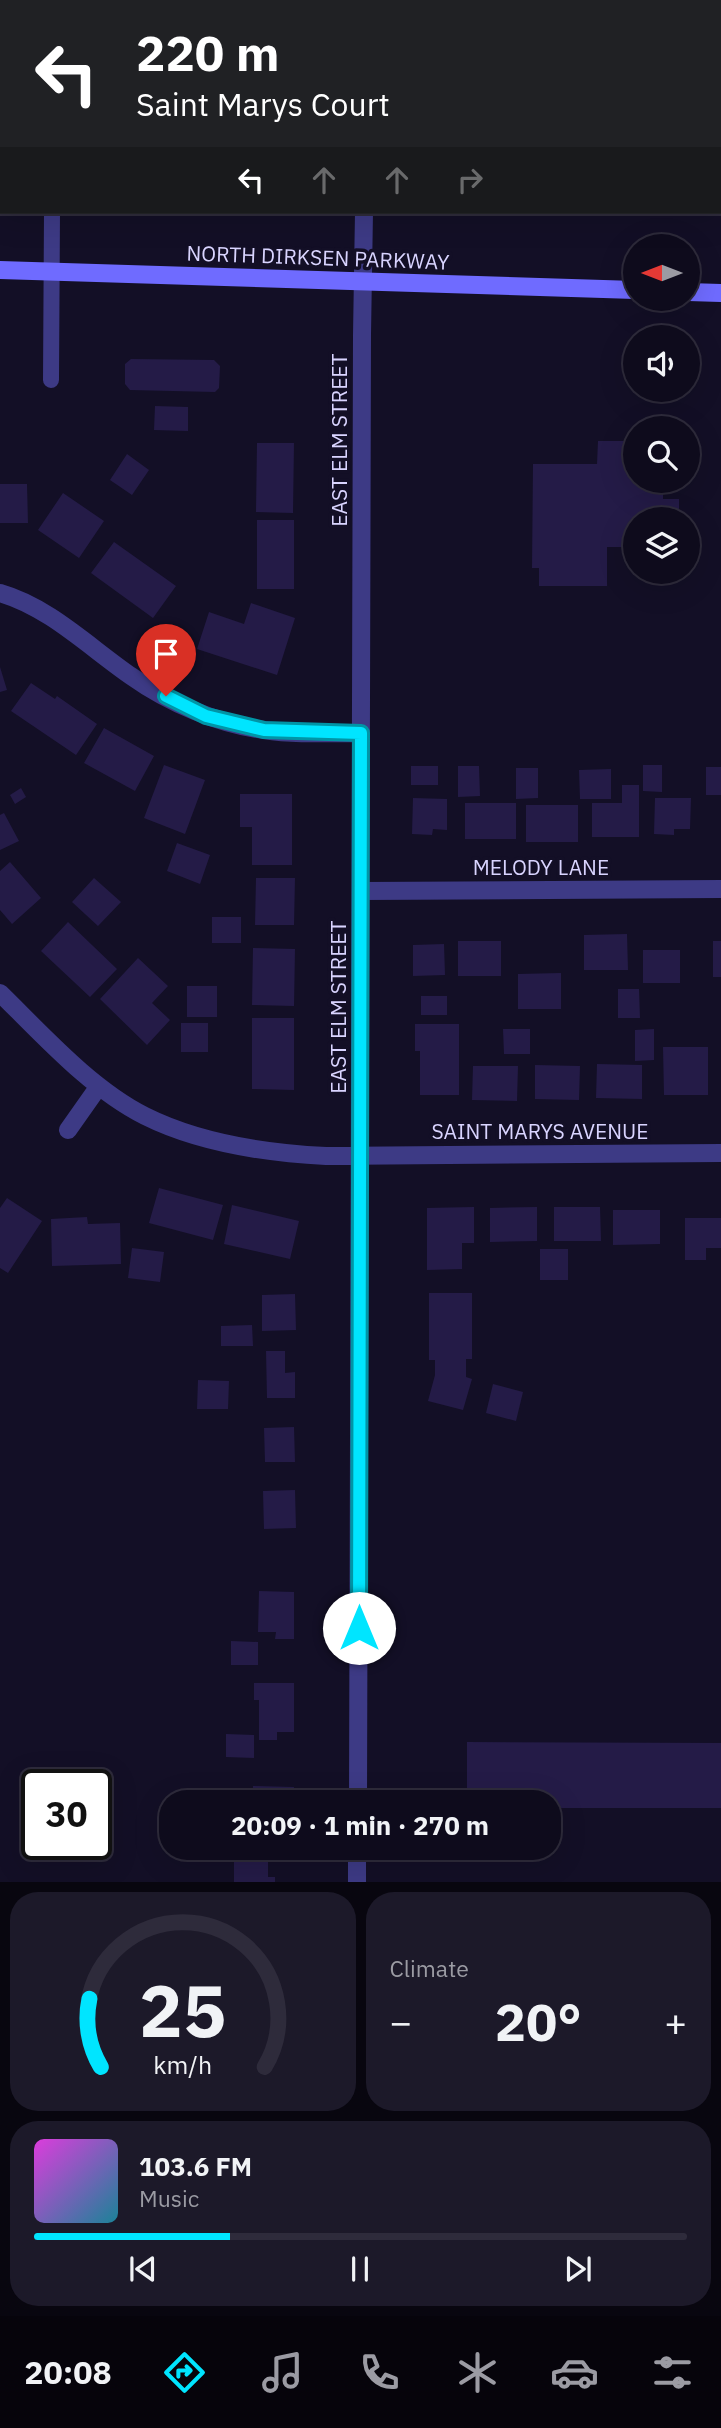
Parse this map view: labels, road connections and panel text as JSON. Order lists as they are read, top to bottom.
{
  "streets": {
    "main road": ["NORTH DIRKSEN PARKWAY"],
    "street": ["EAST ELM STREET", "MELODY LANE", "SAINT MARYS AVENUE"]
  },
  "crossings": [
    ["NORTH DIRKSEN PARKWAY", "EAST ELM STREET"],
    ["EAST ELM STREET", "MELODY LANE"],
    ["EAST ELM STREET", "SAINT MARYS AVENUE"]
  ],
  "north": "left",
  "page": {
    "turn": ["220 m", "Saint Marys Court"],
    "limit": "30",
    "trip": "20:09 · 1 min · 270 m",
    "tile": "Climate",
    "heat": ["−", "20°", "+"],
    "song": ["103.6 FM", "Music"],
    "tabs": "20:08",
    "gauge": ["25", "km/h"]
  }
}
